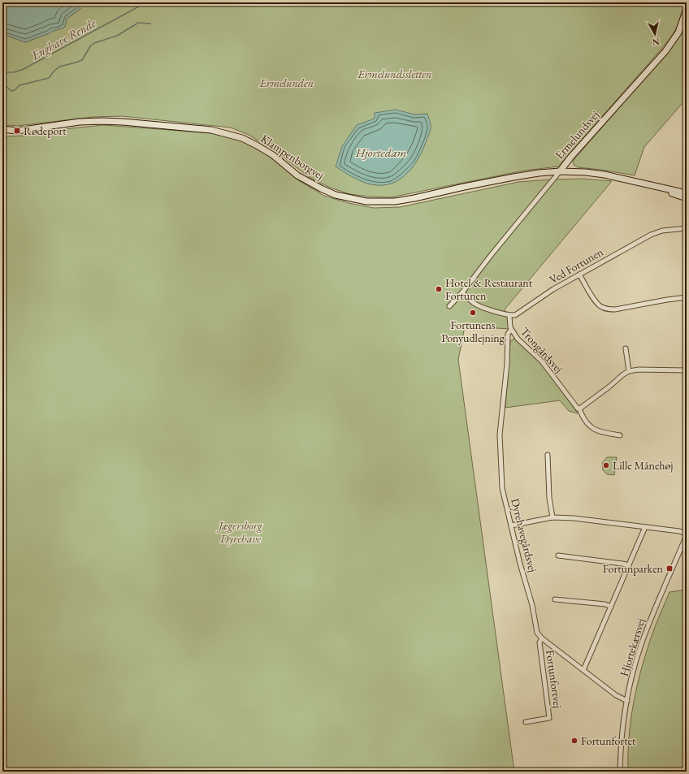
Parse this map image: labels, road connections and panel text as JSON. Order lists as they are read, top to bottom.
{
  "streets": {
    "street": [
      "Ermelundsvej",
      "Klampenborgvej",
      "Ved Fortunen",
      "Trongårdsvej",
      "Dyrehavegårdsvej",
      "Hjortekærsvej",
      "Fortunfortvej"
    ]
  },
  "crossings": [
    ["Ermelundsvej", "Klampenborgvej"],
    ["Ved Fortunen", "Trongårdsvej"],
    ["Trongårdsvej", "Dyrehavegårdsvej"],
    ["Dyrehavegårdsvej", "Fortunfortvej"]
  ],
  "water": ["Enghave Rende", "Hjortedam"],
  "parks": ["Ermelundssletten", "Ermelunden", "Jægersborg Dyrehave"],
  "places": {
    "transit": ["Rødeport", "Fortunparken"],
    "other": [
      "Hotel & Restaurant Fortunen",
      "Fortunens Ponyudlejning",
      "Lille Månehøj",
      "Fortunfortet"
    ]
  },
  "north": "bottom"
}
